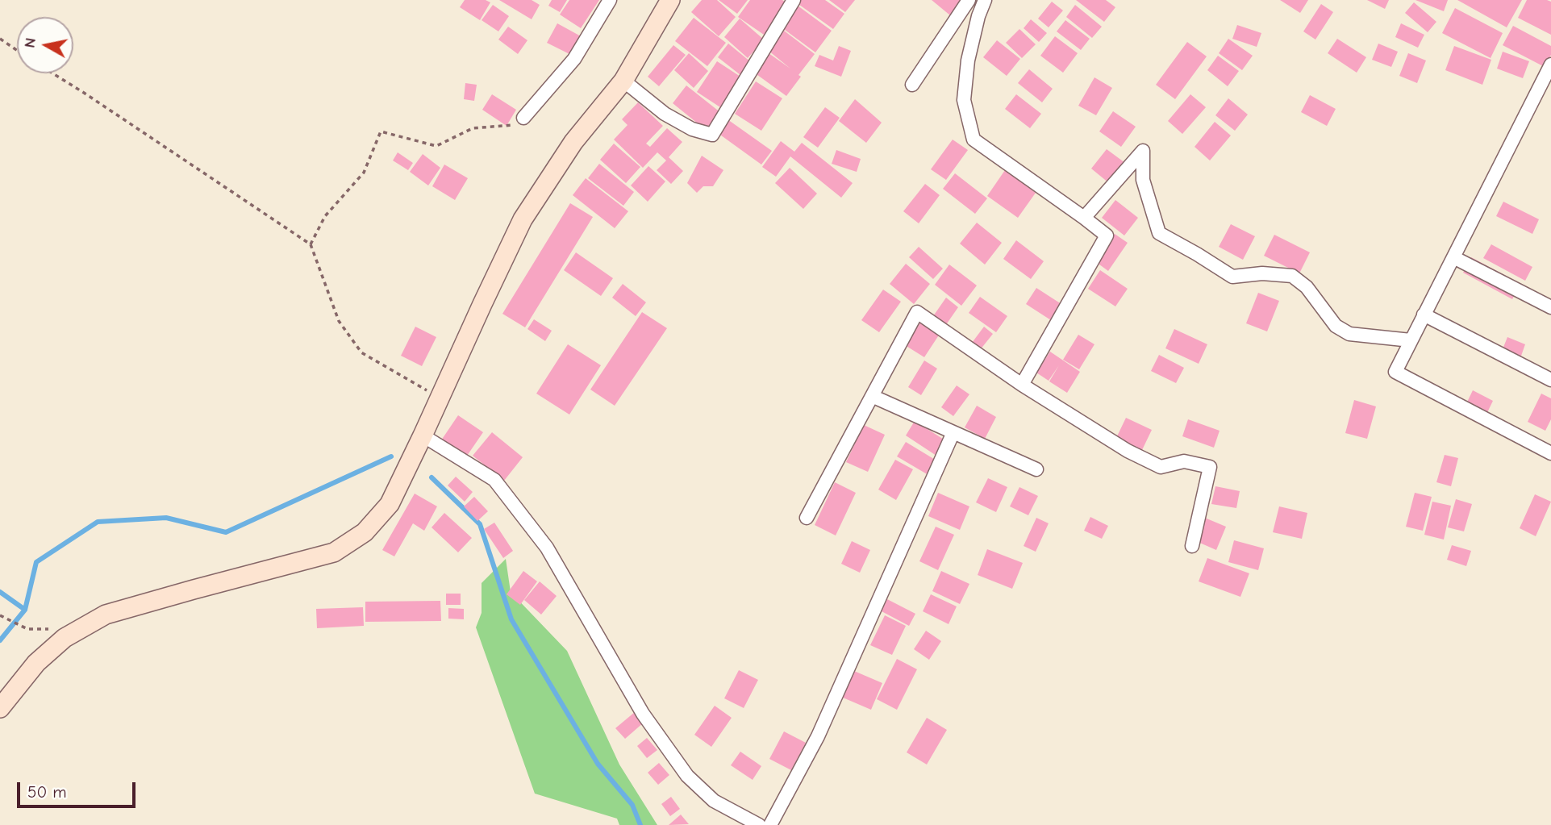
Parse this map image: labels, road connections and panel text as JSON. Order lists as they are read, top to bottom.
{
  "scale_bar": "50 m",
  "north": "left"
}
